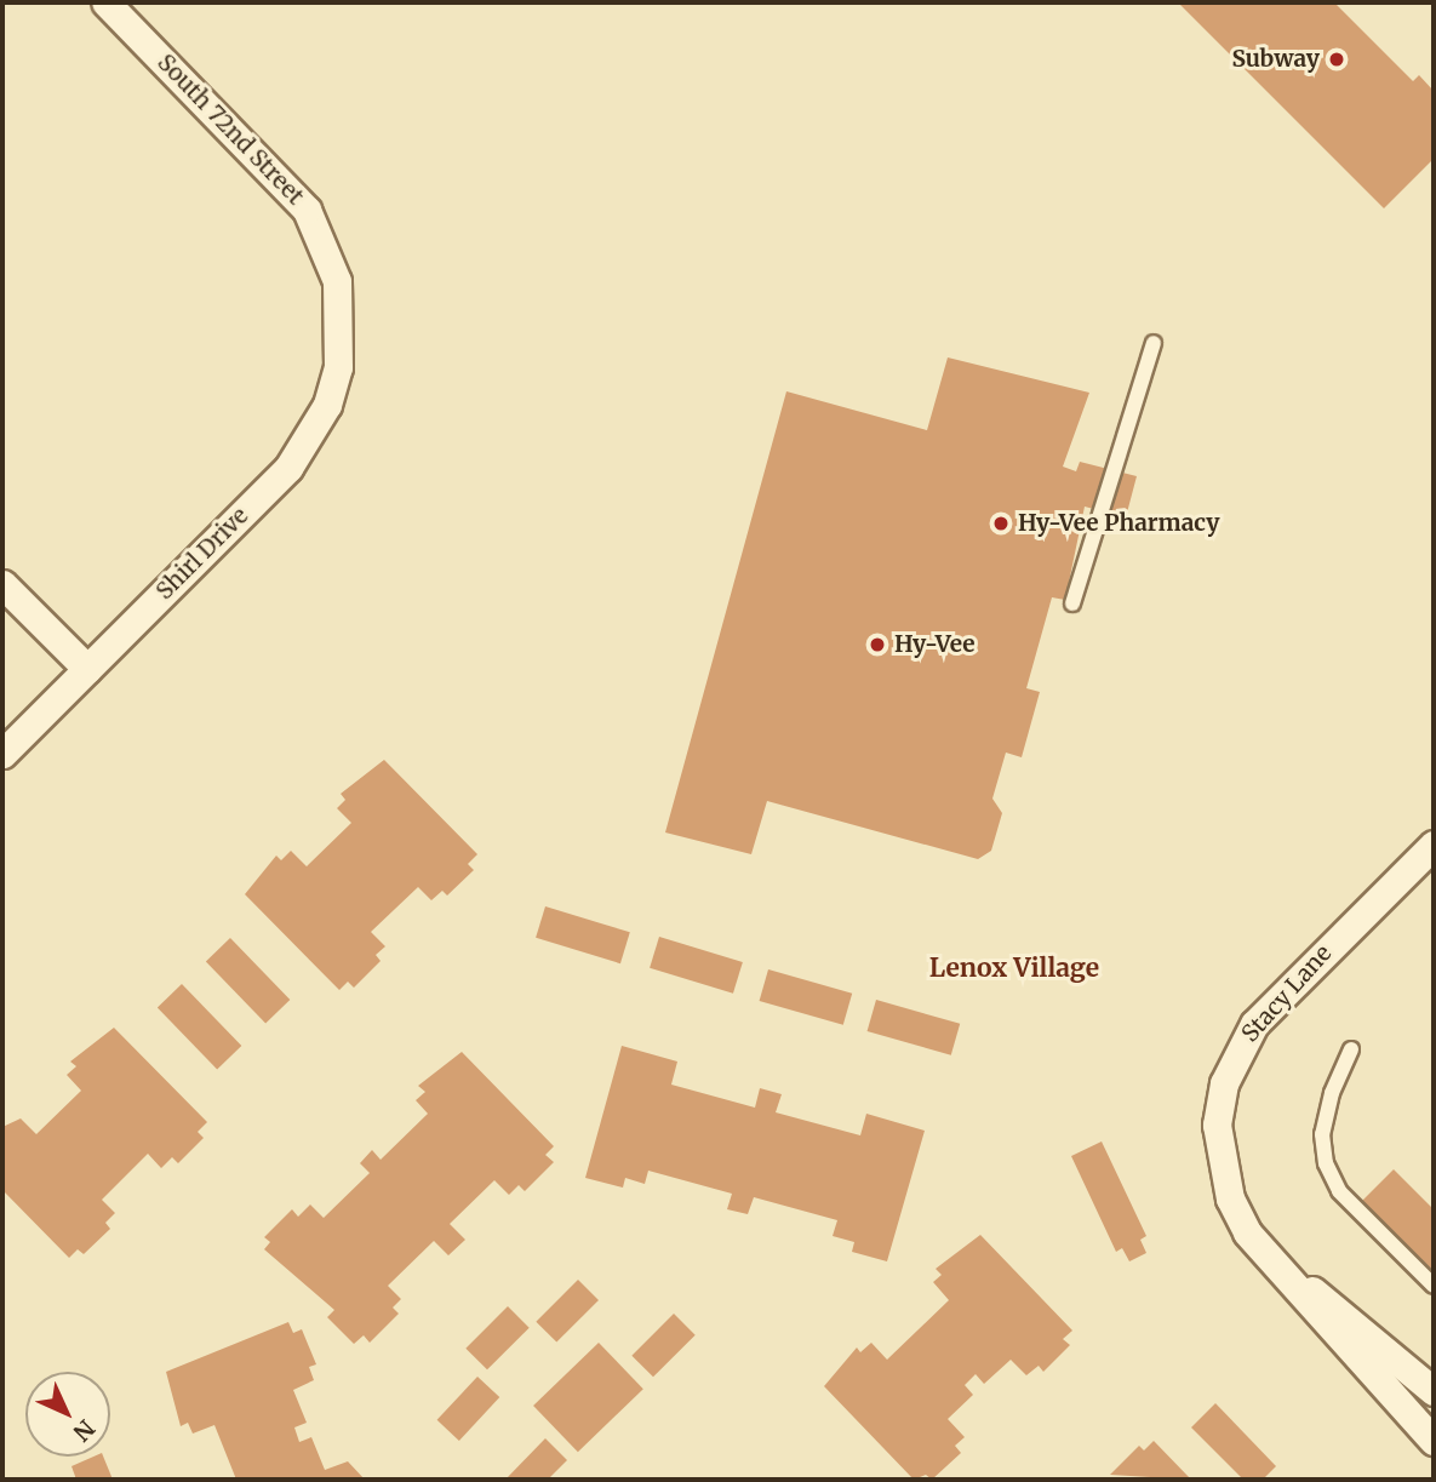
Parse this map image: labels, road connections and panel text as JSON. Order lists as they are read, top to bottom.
{
  "streets": {
    "street": ["South 72nd Street", "Shirl Drive", "Stacy Lane"]
  },
  "crossings": [
    ["South 72nd Street", "Shirl Drive"]
  ],
  "districts": ["Lenox Village"],
  "places": ["Subway", "Hy-Vee Pharmacy", "Hy-Vee"],
  "north": "bottom right"
}
